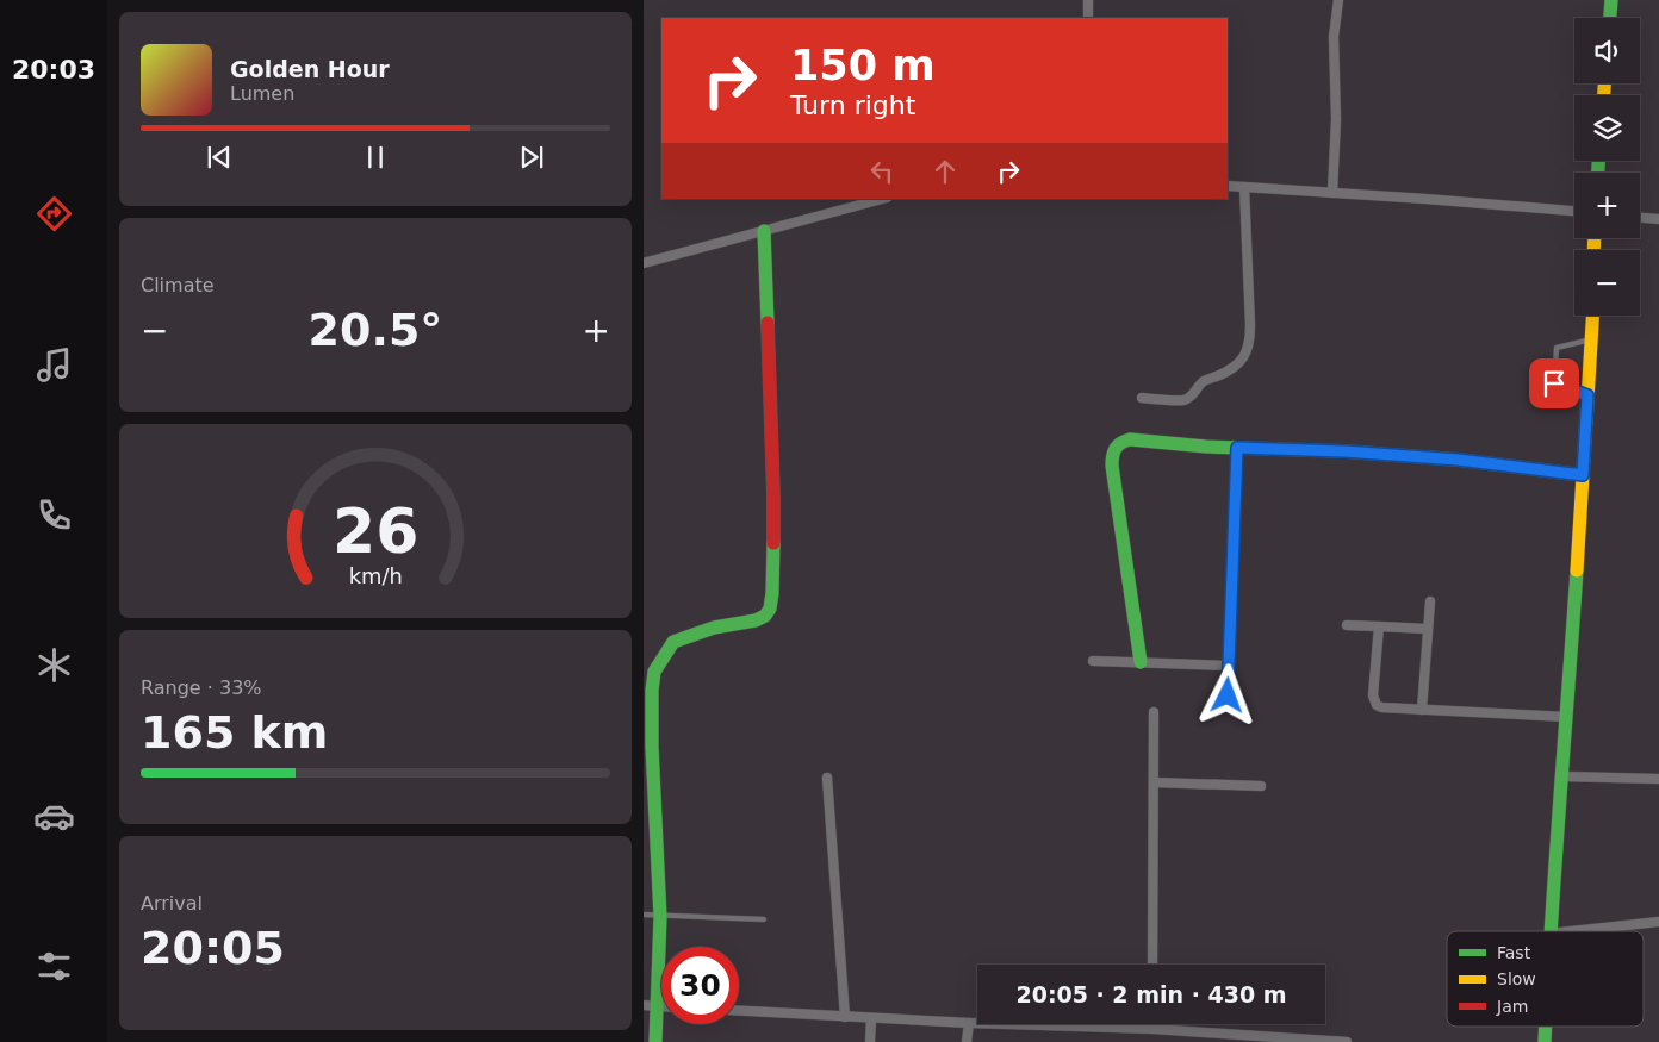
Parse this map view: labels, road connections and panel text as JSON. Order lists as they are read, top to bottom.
{
  "legend": ["Fast", "Slow", "Jam"],
  "page": {
    "tabs": "20:03",
    "map_buttons": ["+", "−"],
    "turn": ["150 m", "Turn right"],
    "song": ["Golden Hour", "Lumen"],
    "tile": [
      "Climate",
      ["Range · 33%", "165 km"],
      ["Arrival", "20:05"]
    ],
    "heat": ["−", "20.5°", "+"],
    "limit": "30",
    "trip": "20:05 · 2 min · 430 m",
    "gauge": ["26", "km/h"]
  }
}
